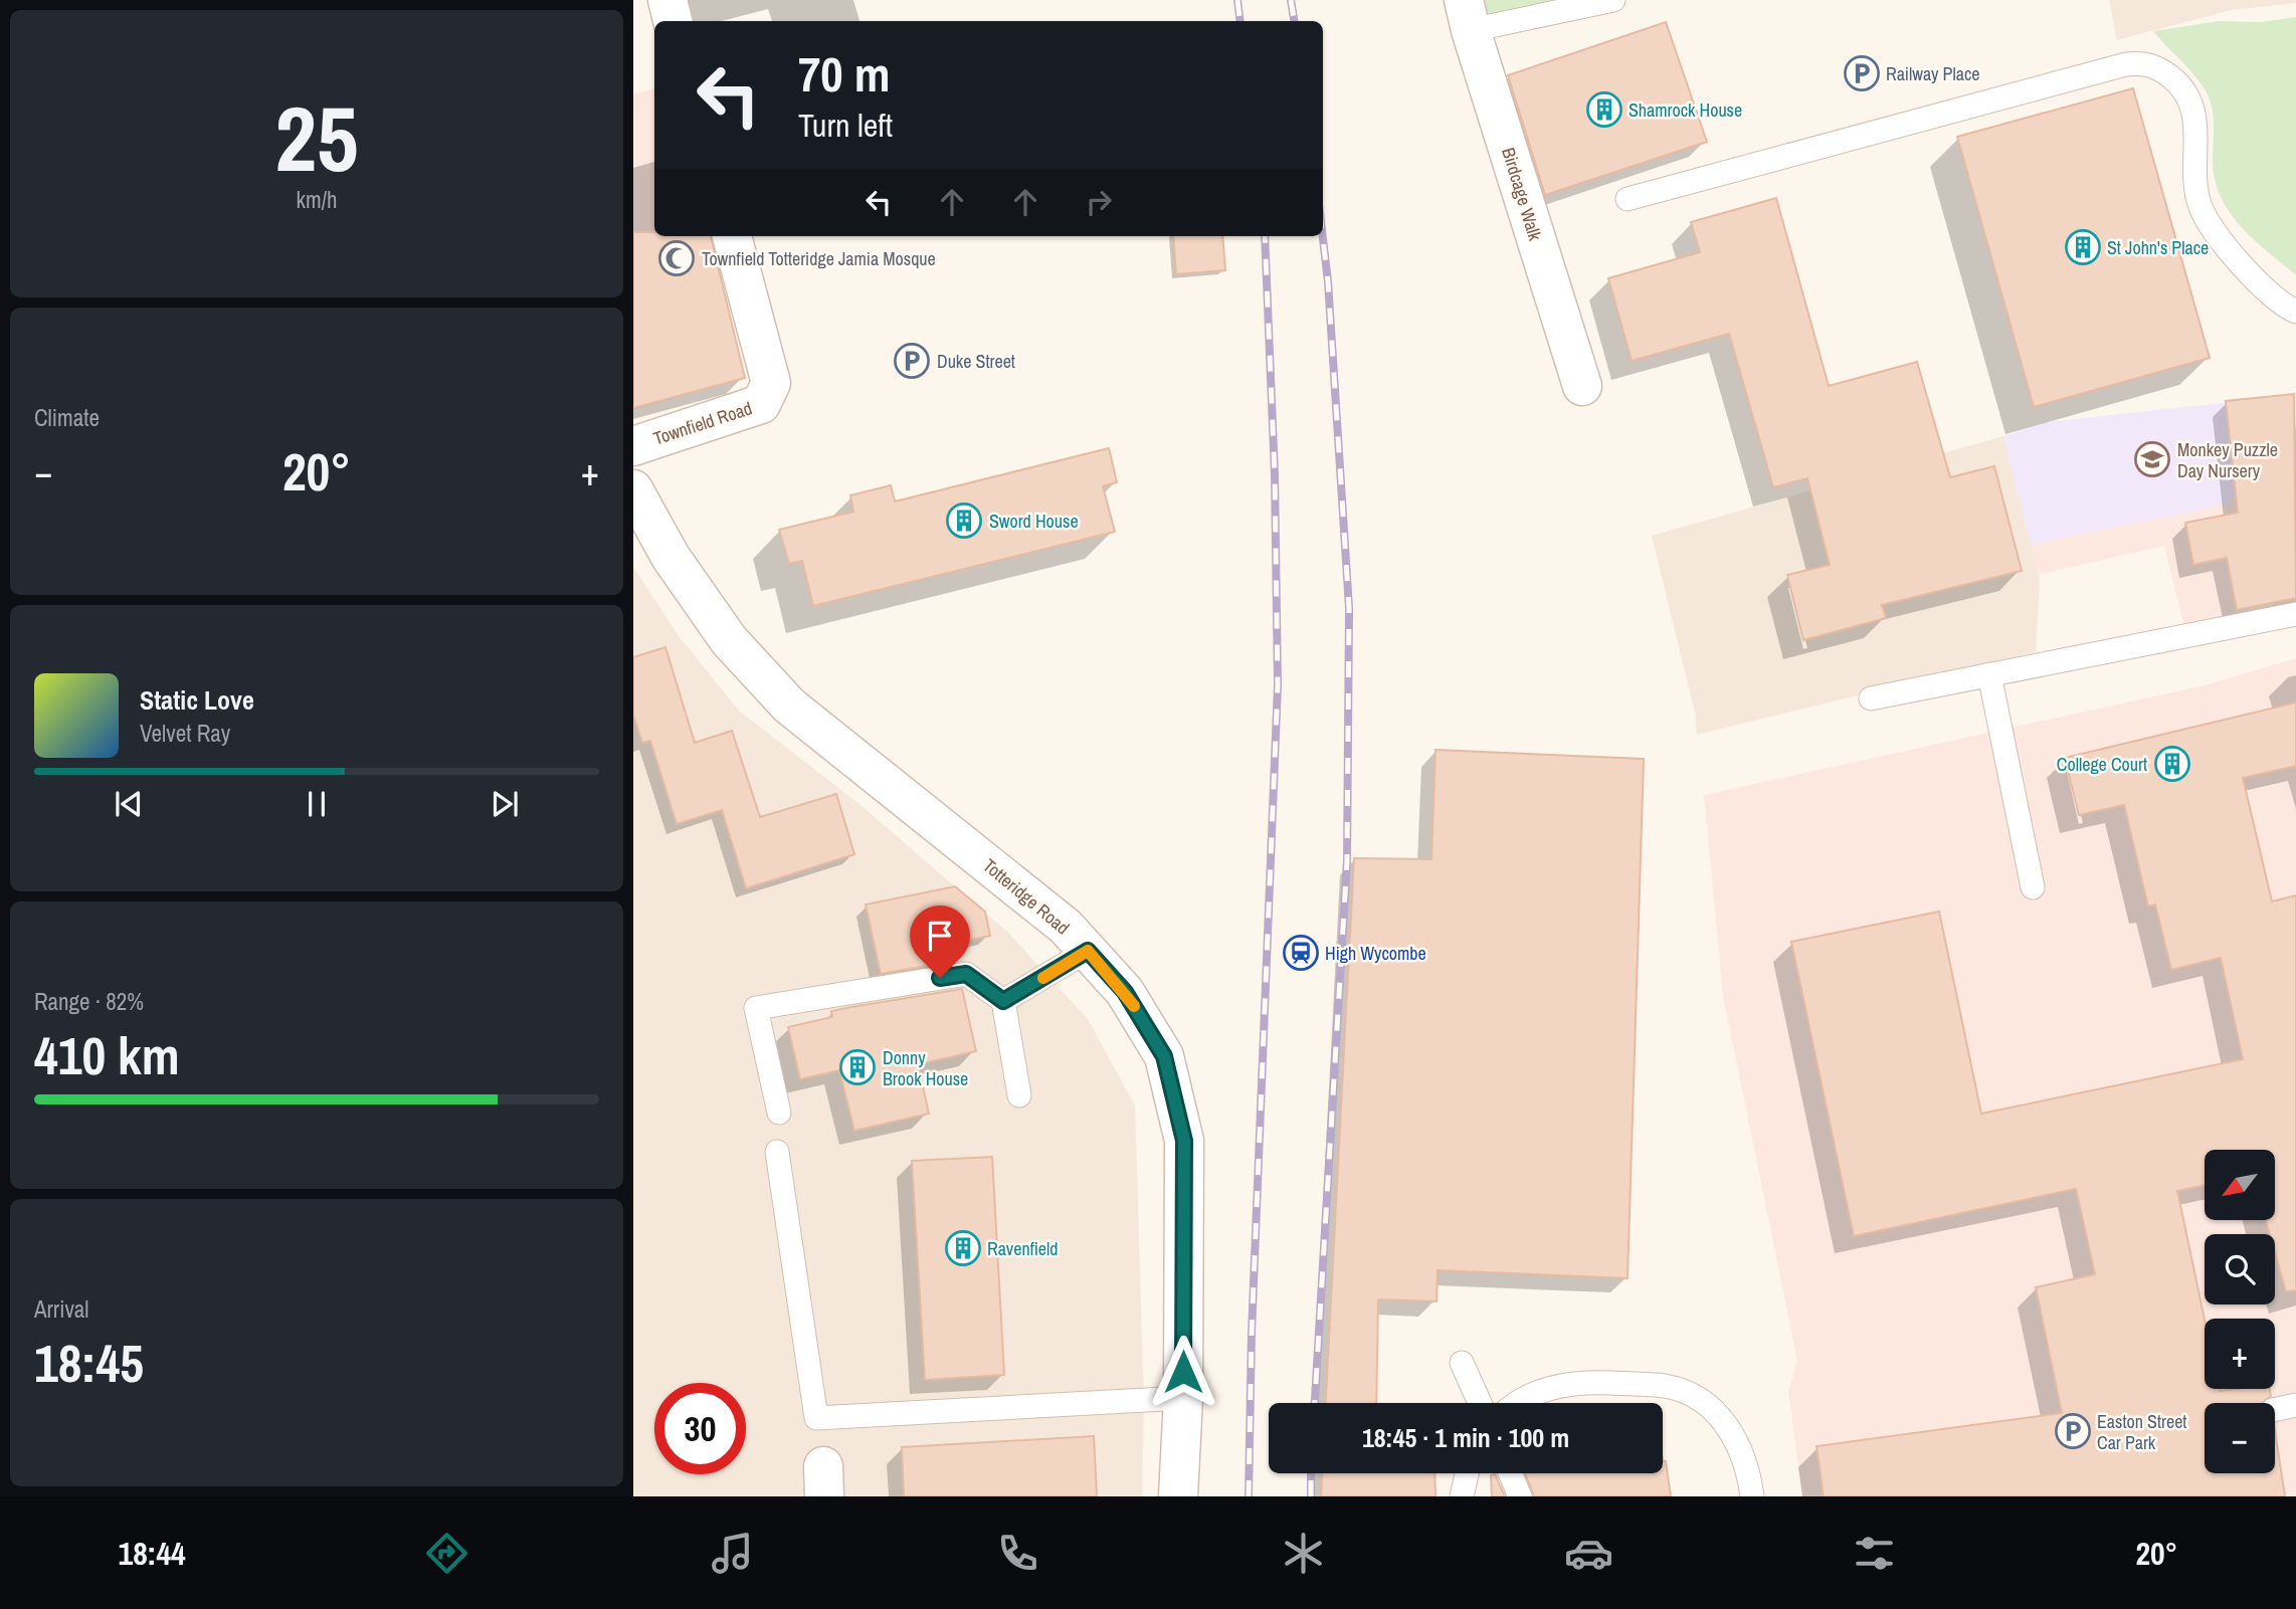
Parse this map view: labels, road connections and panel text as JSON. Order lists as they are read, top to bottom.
{
  "streets": {
    "street": ["Birdcage Walk", "Townfield Road", "Totteridge Road"]
  },
  "places": {
    "parking": ["Railway Place", "Duke Street", "Easton Street Car Park"],
    "building": [
      "Shamrock House",
      "St John's Place",
      "Sword House",
      "College Court",
      "Donny Brook House",
      "Ravenfield"
    ],
    "mosque": ["Townfield Totteridge Jamia Mosque"],
    "school or university": ["Monkey Puzzle Day Nursery"],
    "station": ["High Wycombe"]
  },
  "north": "bottom left",
  "page": {
    "tile": [
      ["25", "km/h"],
      "Climate",
      ["Range · 82%", "410 km"],
      ["Arrival", "18:45"]
    ],
    "turn": ["70 m", "Turn left"],
    "heat": ["−", "20°", "+"],
    "song": ["Static Love", "Velvet Ray"],
    "map_buttons": ["+", "−"],
    "limit": "30",
    "trip": "18:45 · 1 min · 100 m",
    "tabs": ["18:44", "20°"]
  }
}
